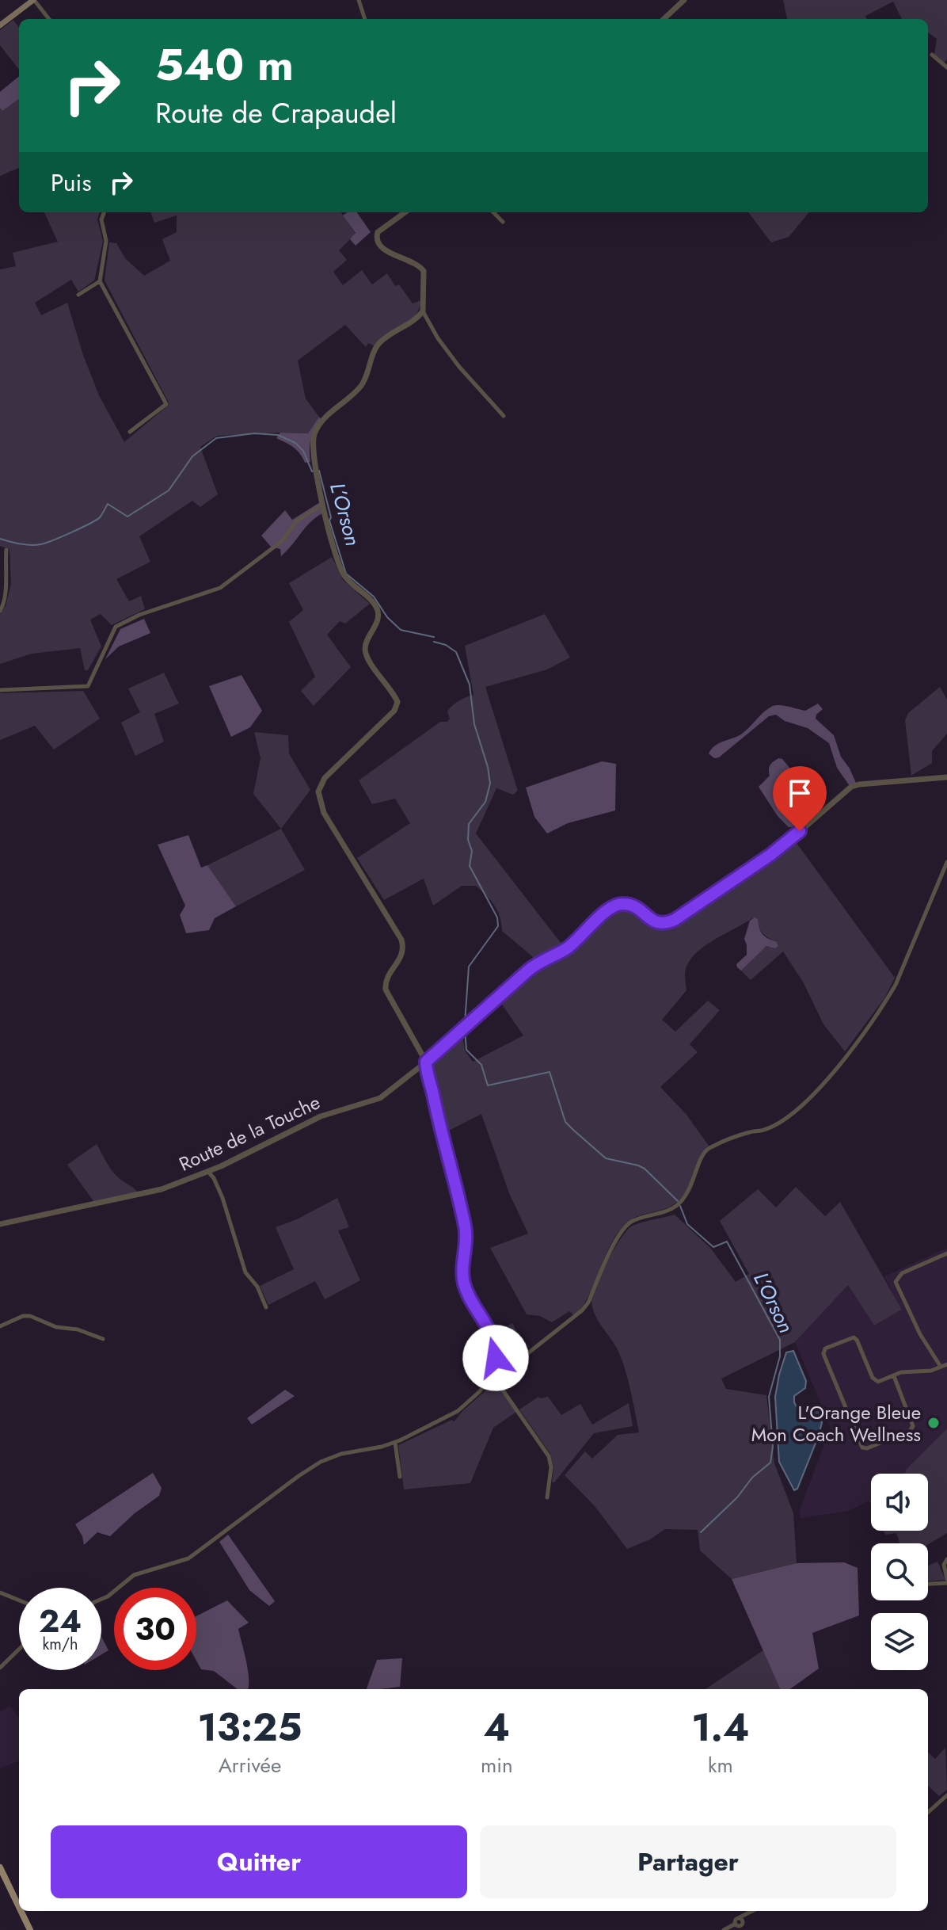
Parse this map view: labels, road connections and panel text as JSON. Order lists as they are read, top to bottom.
{
  "streets": {
    "street": ["Route de la Touche"]
  },
  "water": ["L’Orson"],
  "places": ["L'Orange Bleue Mon Coach Wellness"],
  "page": {
    "turn": ["540 m", "Route de Crapaudel"],
    "then": "Puis",
    "speed": "24 km/h",
    "limit": "30",
    "eta": [
      "13:25",
      "Arrivée",
      "4",
      "min",
      "1.4",
      "km"
    ],
    "buttons": ["Quitter", "Partager"]
  }
}
